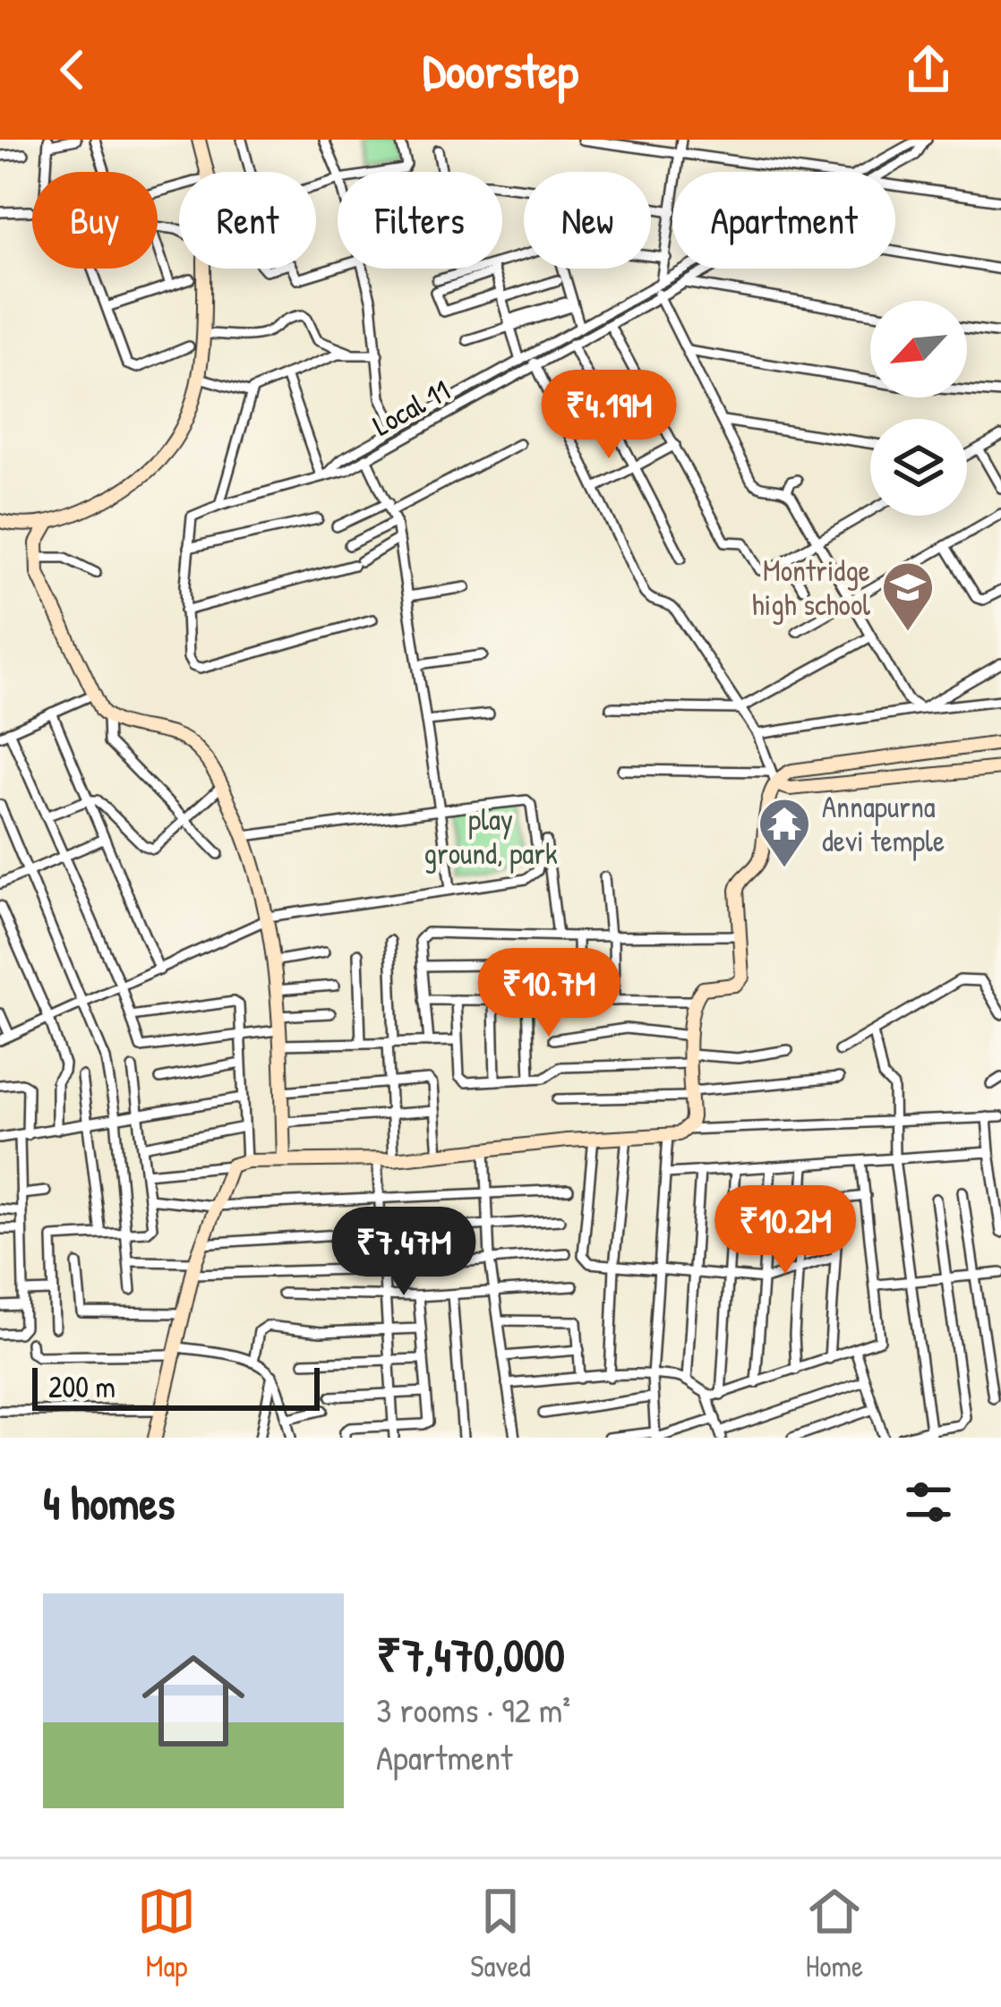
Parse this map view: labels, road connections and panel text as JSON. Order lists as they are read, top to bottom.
{
  "streets": {
    "street": ["Local 11"]
  },
  "parks": ["play ground, park"],
  "places": {
    "school or university": ["Montridge high school"],
    "temple": ["Annapurna devi temple"]
  },
  "scale_bar": "200 m",
  "north": "bottom left",
  "page": {
    "header": "Doorstep",
    "chip": [
      "Buy",
      "Rent",
      "Filters",
      "New",
      "Apartment"
    ],
    "price": [
      "₹4.19M",
      "₹10.7M",
      "₹10.2M",
      "₹7.47M"
    ],
    "scale": "200 m",
    "heading": "4 homes",
    "list": [
      {
        "name": "₹7,470,000",
        "note": "3 rooms · 92 m² · Apartment"
      }
    ],
    "tabs": ["Map", "Saved", "Home"]
  }
}
